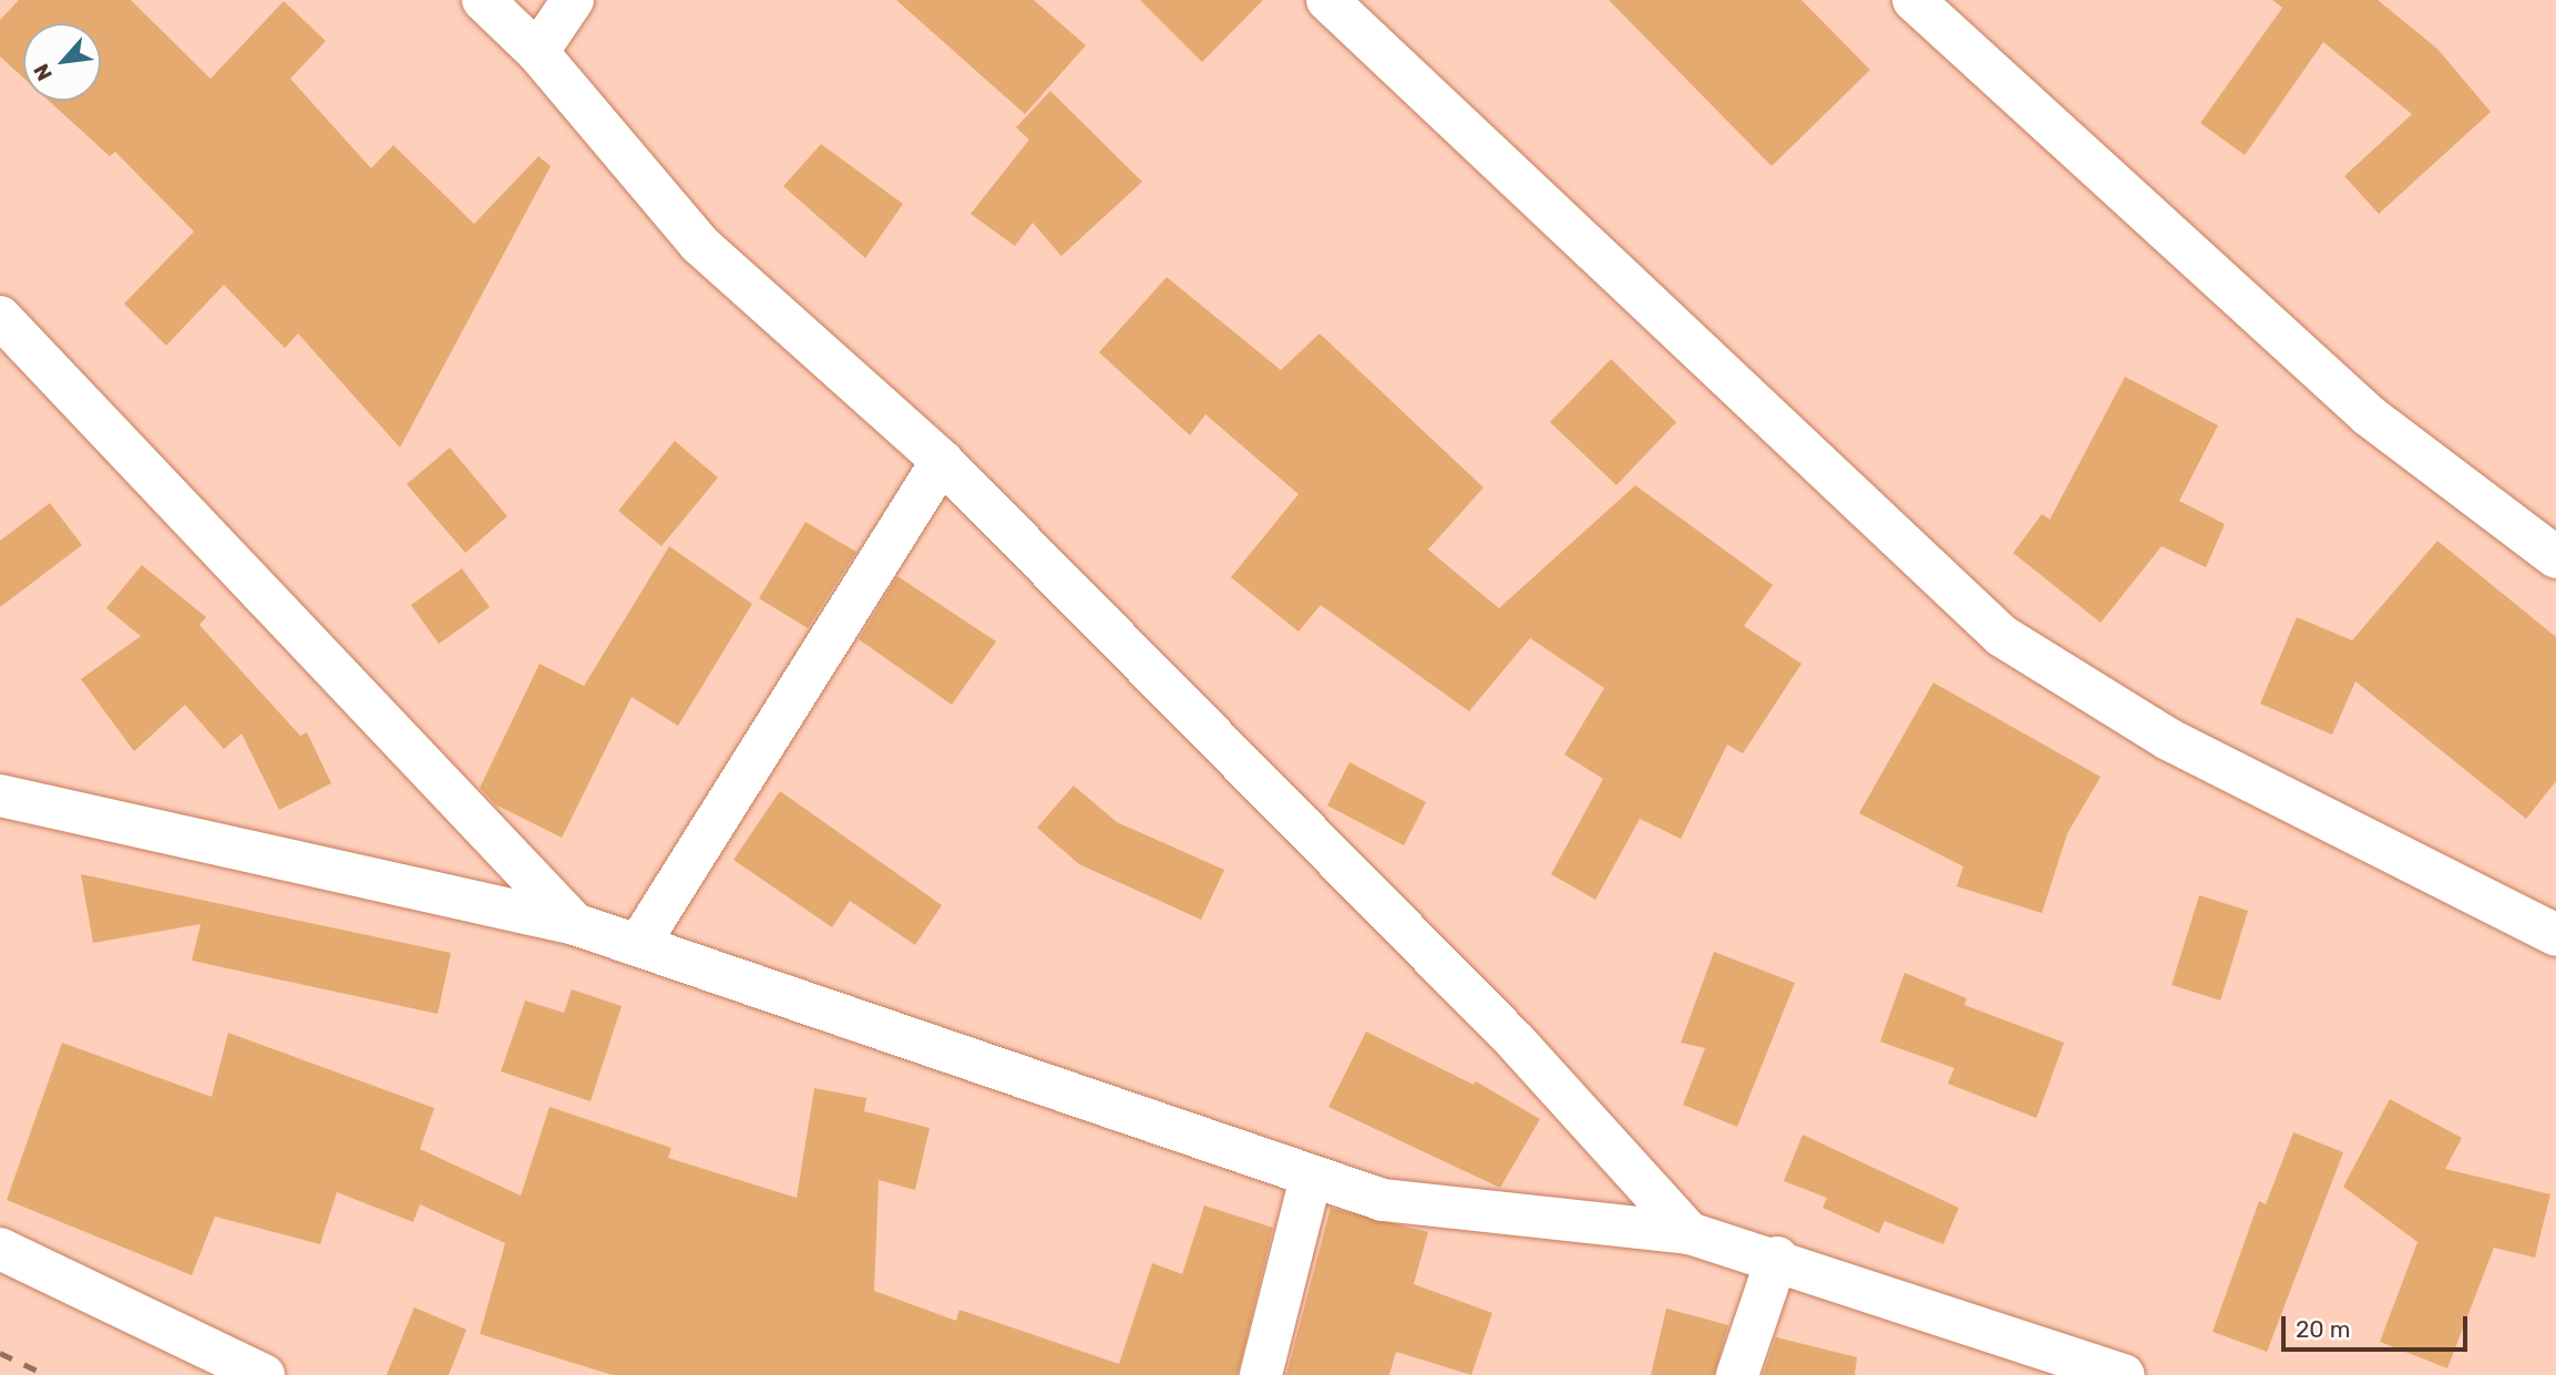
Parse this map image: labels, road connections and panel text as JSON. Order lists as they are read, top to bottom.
{
  "scale_bar": "20 m",
  "north": "bottom left"
}
